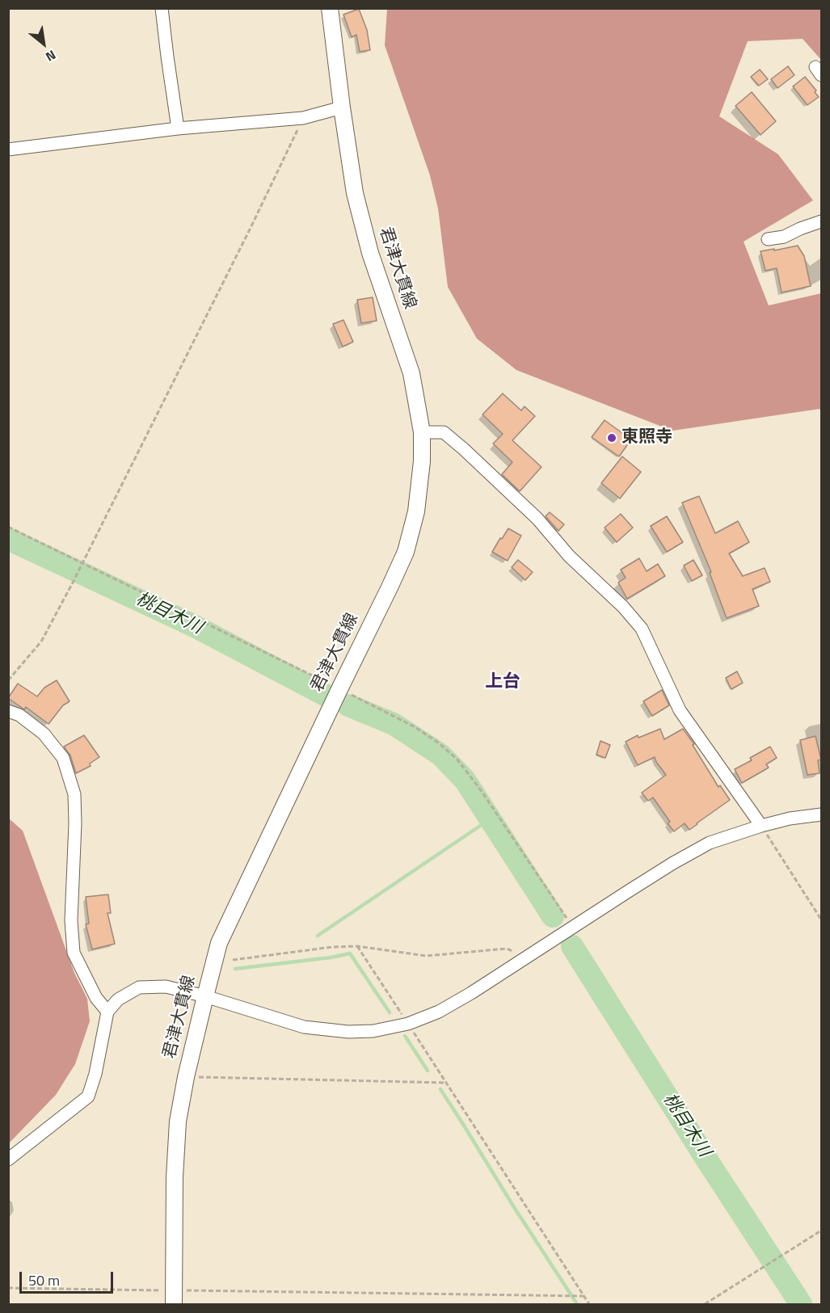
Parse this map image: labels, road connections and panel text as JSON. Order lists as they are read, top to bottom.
{
  "streets": {
    "main road": ["君津大貫線"]
  },
  "districts": ["上台"],
  "water": ["桃目木川"],
  "places": ["東照寺"],
  "scale_bar": "50 m",
  "north": "bottom right"
}
